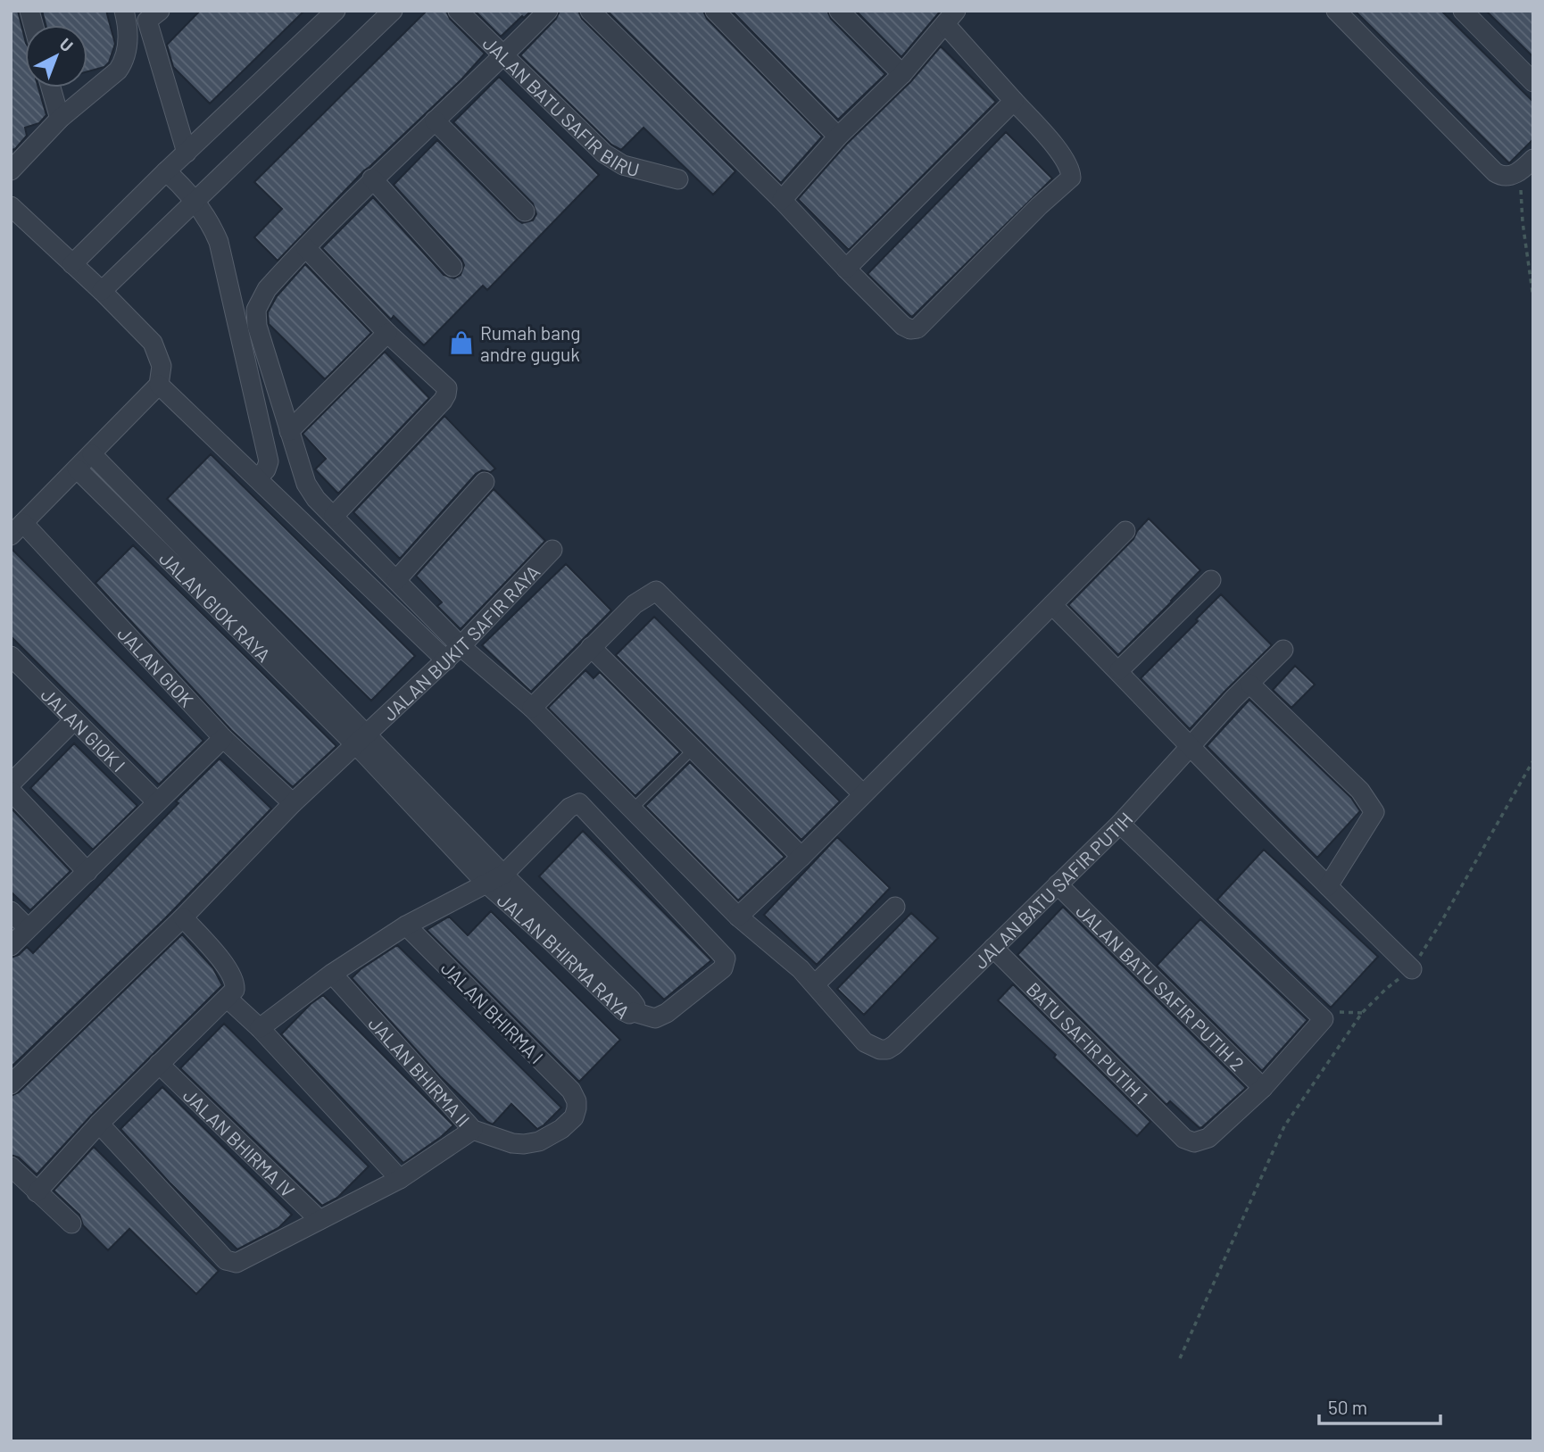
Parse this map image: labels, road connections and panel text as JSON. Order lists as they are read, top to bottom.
{
  "streets": {
    "street": [
      "JALAN BATU SAFIR BIRU",
      "JALAN GIOK RAYA",
      "JALAN BUKIT SAFIR RAYA",
      "JALAN GIOK",
      "JALAN GIOK I",
      "JALAN BATU SAFIR PUTIH",
      "JALAN BHIRMA RAYA",
      "JALAN BATU SAFIR PUTIH 2",
      "JALAN BHIRMA I",
      "BATU SAFIR PUTIH 1",
      "JALAN BHIRMA II",
      "JALAN BHIRMA IV"
    ]
  },
  "crossings": [
    ["JALAN GIOK RAYA", "JALAN BUKIT SAFIR RAYA"],
    ["JALAN GIOK RAYA", "JALAN BHIRMA RAYA"],
    ["JALAN BUKIT SAFIR RAYA", "JALAN GIOK"],
    ["JALAN BUKIT SAFIR RAYA", "JALAN BHIRMA RAYA"],
    ["JALAN BATU SAFIR PUTIH", "JALAN BATU SAFIR PUTIH 2"],
    ["JALAN BATU SAFIR PUTIH", "BATU SAFIR PUTIH 1"],
    ["JALAN BATU SAFIR PUTIH 2", "BATU SAFIR PUTIH 1"],
    ["JALAN BHIRMA I", "JALAN BHIRMA II"]
  ],
  "places": {
    "shop": ["Rumah bang andre guguk"]
  },
  "scale_bar": "50 m",
  "north": "top right"
}
